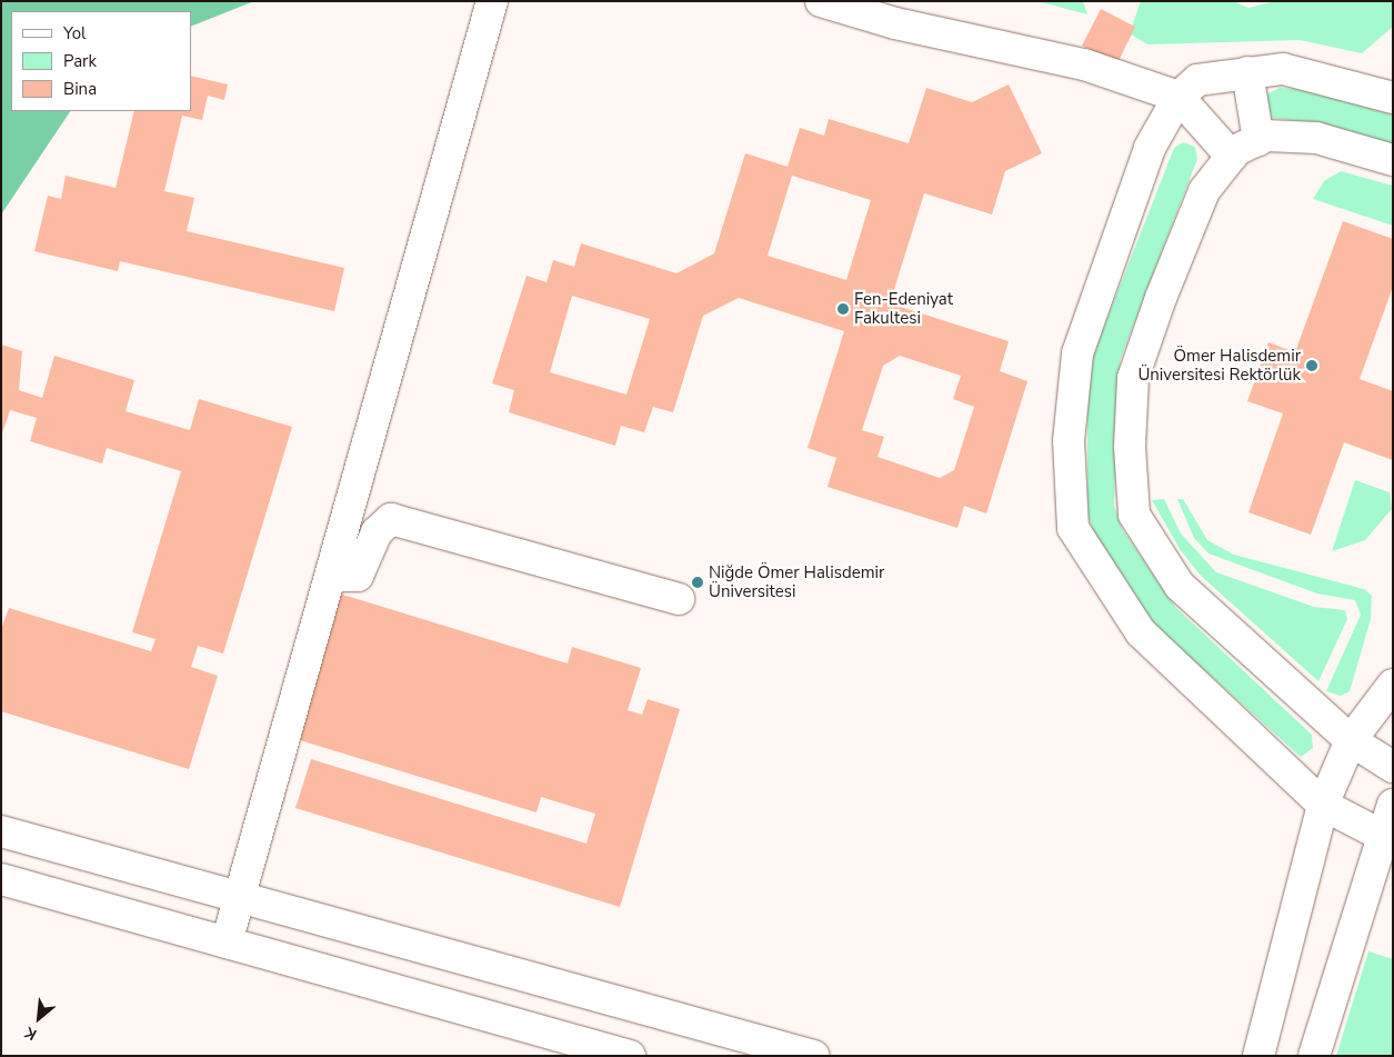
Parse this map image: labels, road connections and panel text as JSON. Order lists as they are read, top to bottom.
{
  "places": ["Fen-Edeniyat Fakultesi", "Ömer Halisdemir Üniversitesi Rektörlük", "Niğde Ömer Halisdemir Üniversitesi"],
  "legend": ["Yol", "Park", "Bina"],
  "north": "bottom left"
}
